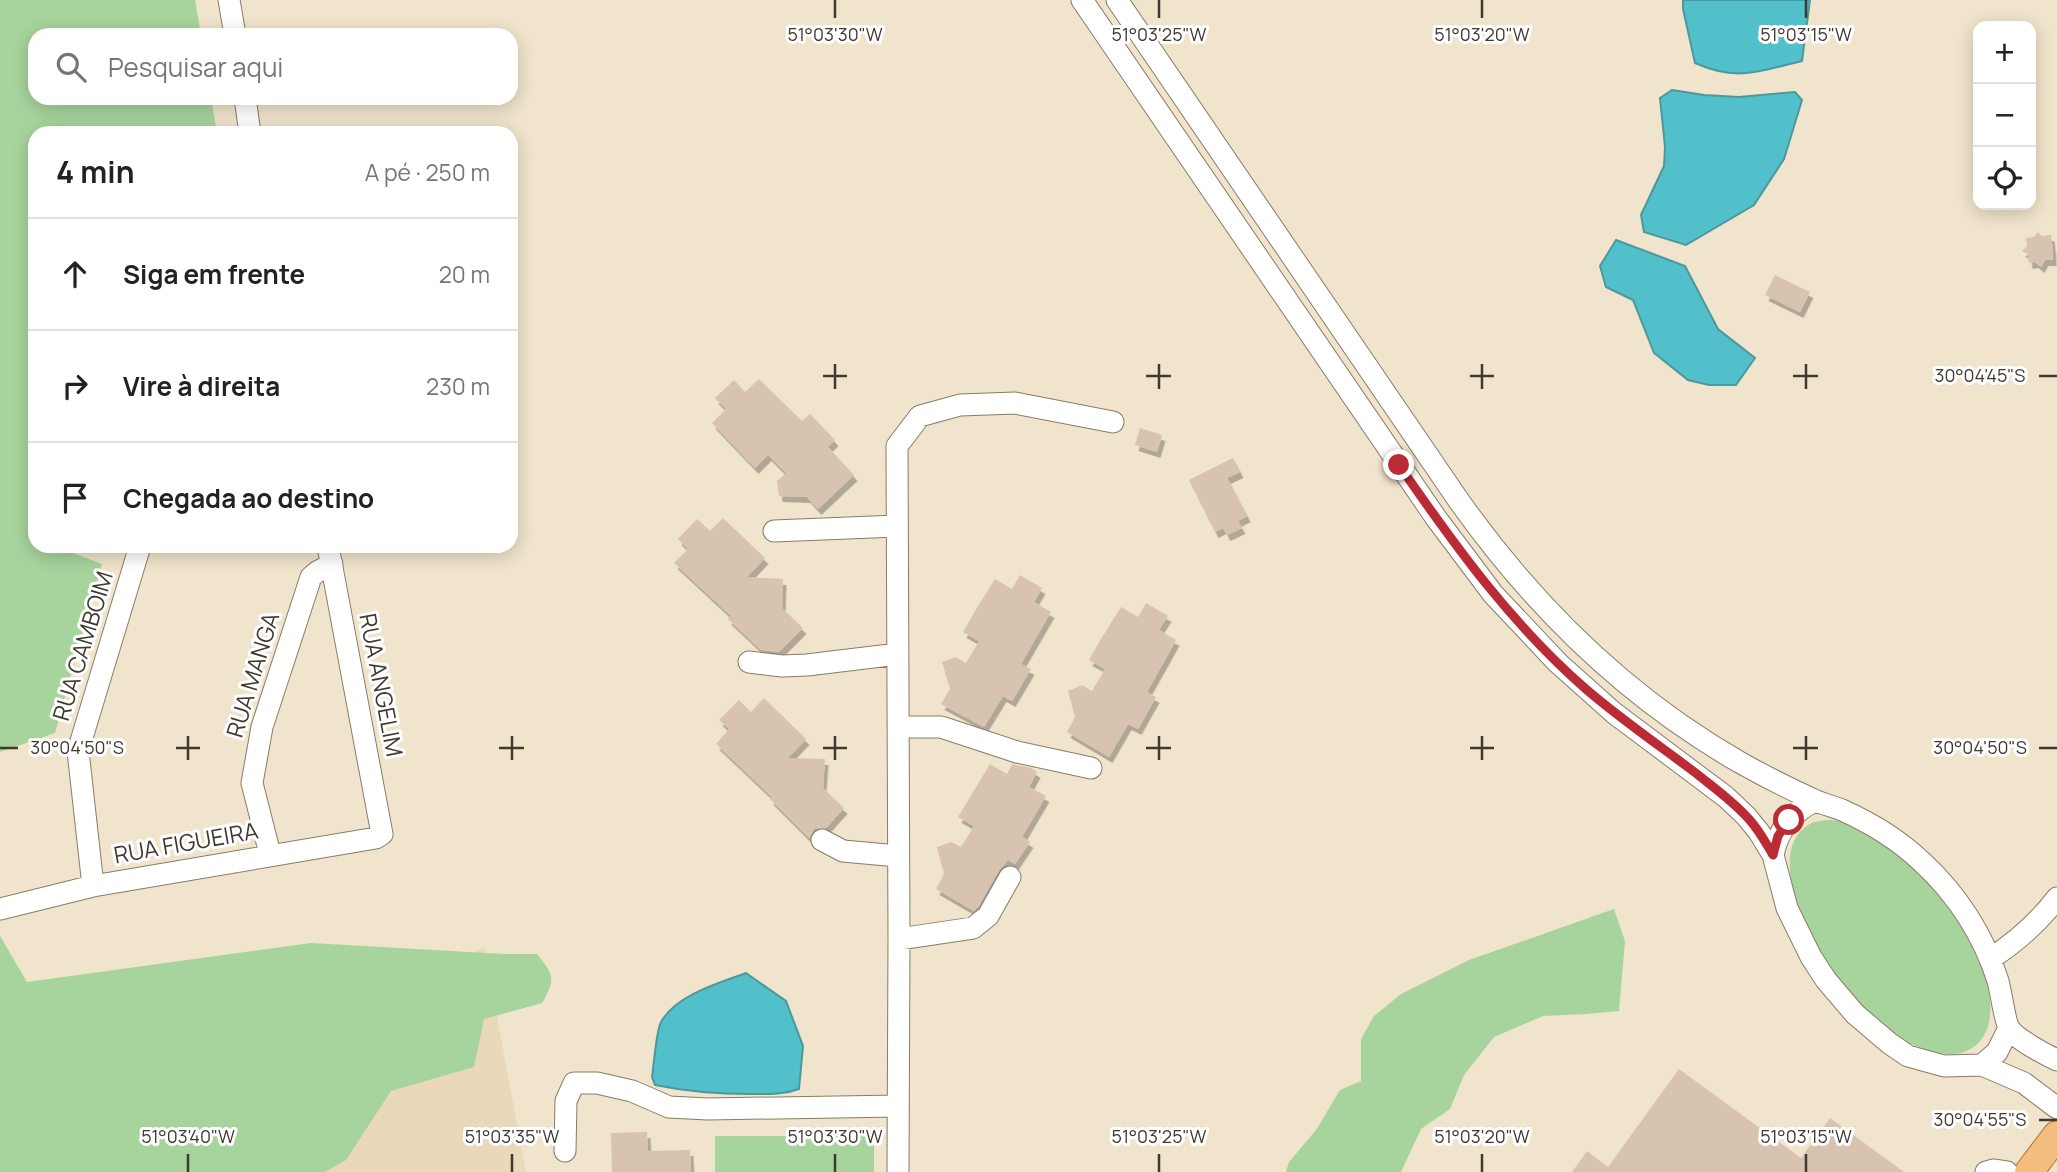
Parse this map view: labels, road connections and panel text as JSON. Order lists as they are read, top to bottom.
{
  "streets": {
    "street": [
      "RUA CAMBOIM",
      "RUA MANGA",
      "RUA ANGELIM",
      "RUA FIGUEIRA"
    ]
  },
  "crossings": [
    ["RUA CAMBOIM", "RUA FIGUEIRA"],
    ["RUA MANGA", "RUA ANGELIM"],
    ["RUA MANGA", "RUA FIGUEIRA"],
    ["RUA ANGELIM", "RUA FIGUEIRA"]
  ],
  "page": {
    "map_buttons": ["+", "−"],
    "search": "Pesquisar aqui",
    "heading": ["4 min", "A pé · 250 m"],
    "list": [
      ["Siga em frente", "20 m"],
      ["Vire à direita", "230 m"],
      "Chegada ao destino"
    ]
  },
  "coordinates": [
    "51°03'30\"W",
    "51°03'25\"W",
    "51°03'20\"W",
    "51°03'15\"W",
    "30°04'45\"S",
    "30°04'50\"S",
    "30°04'55\"S",
    "51°03'40\"W",
    "51°03'35\"W"
  ]
}
